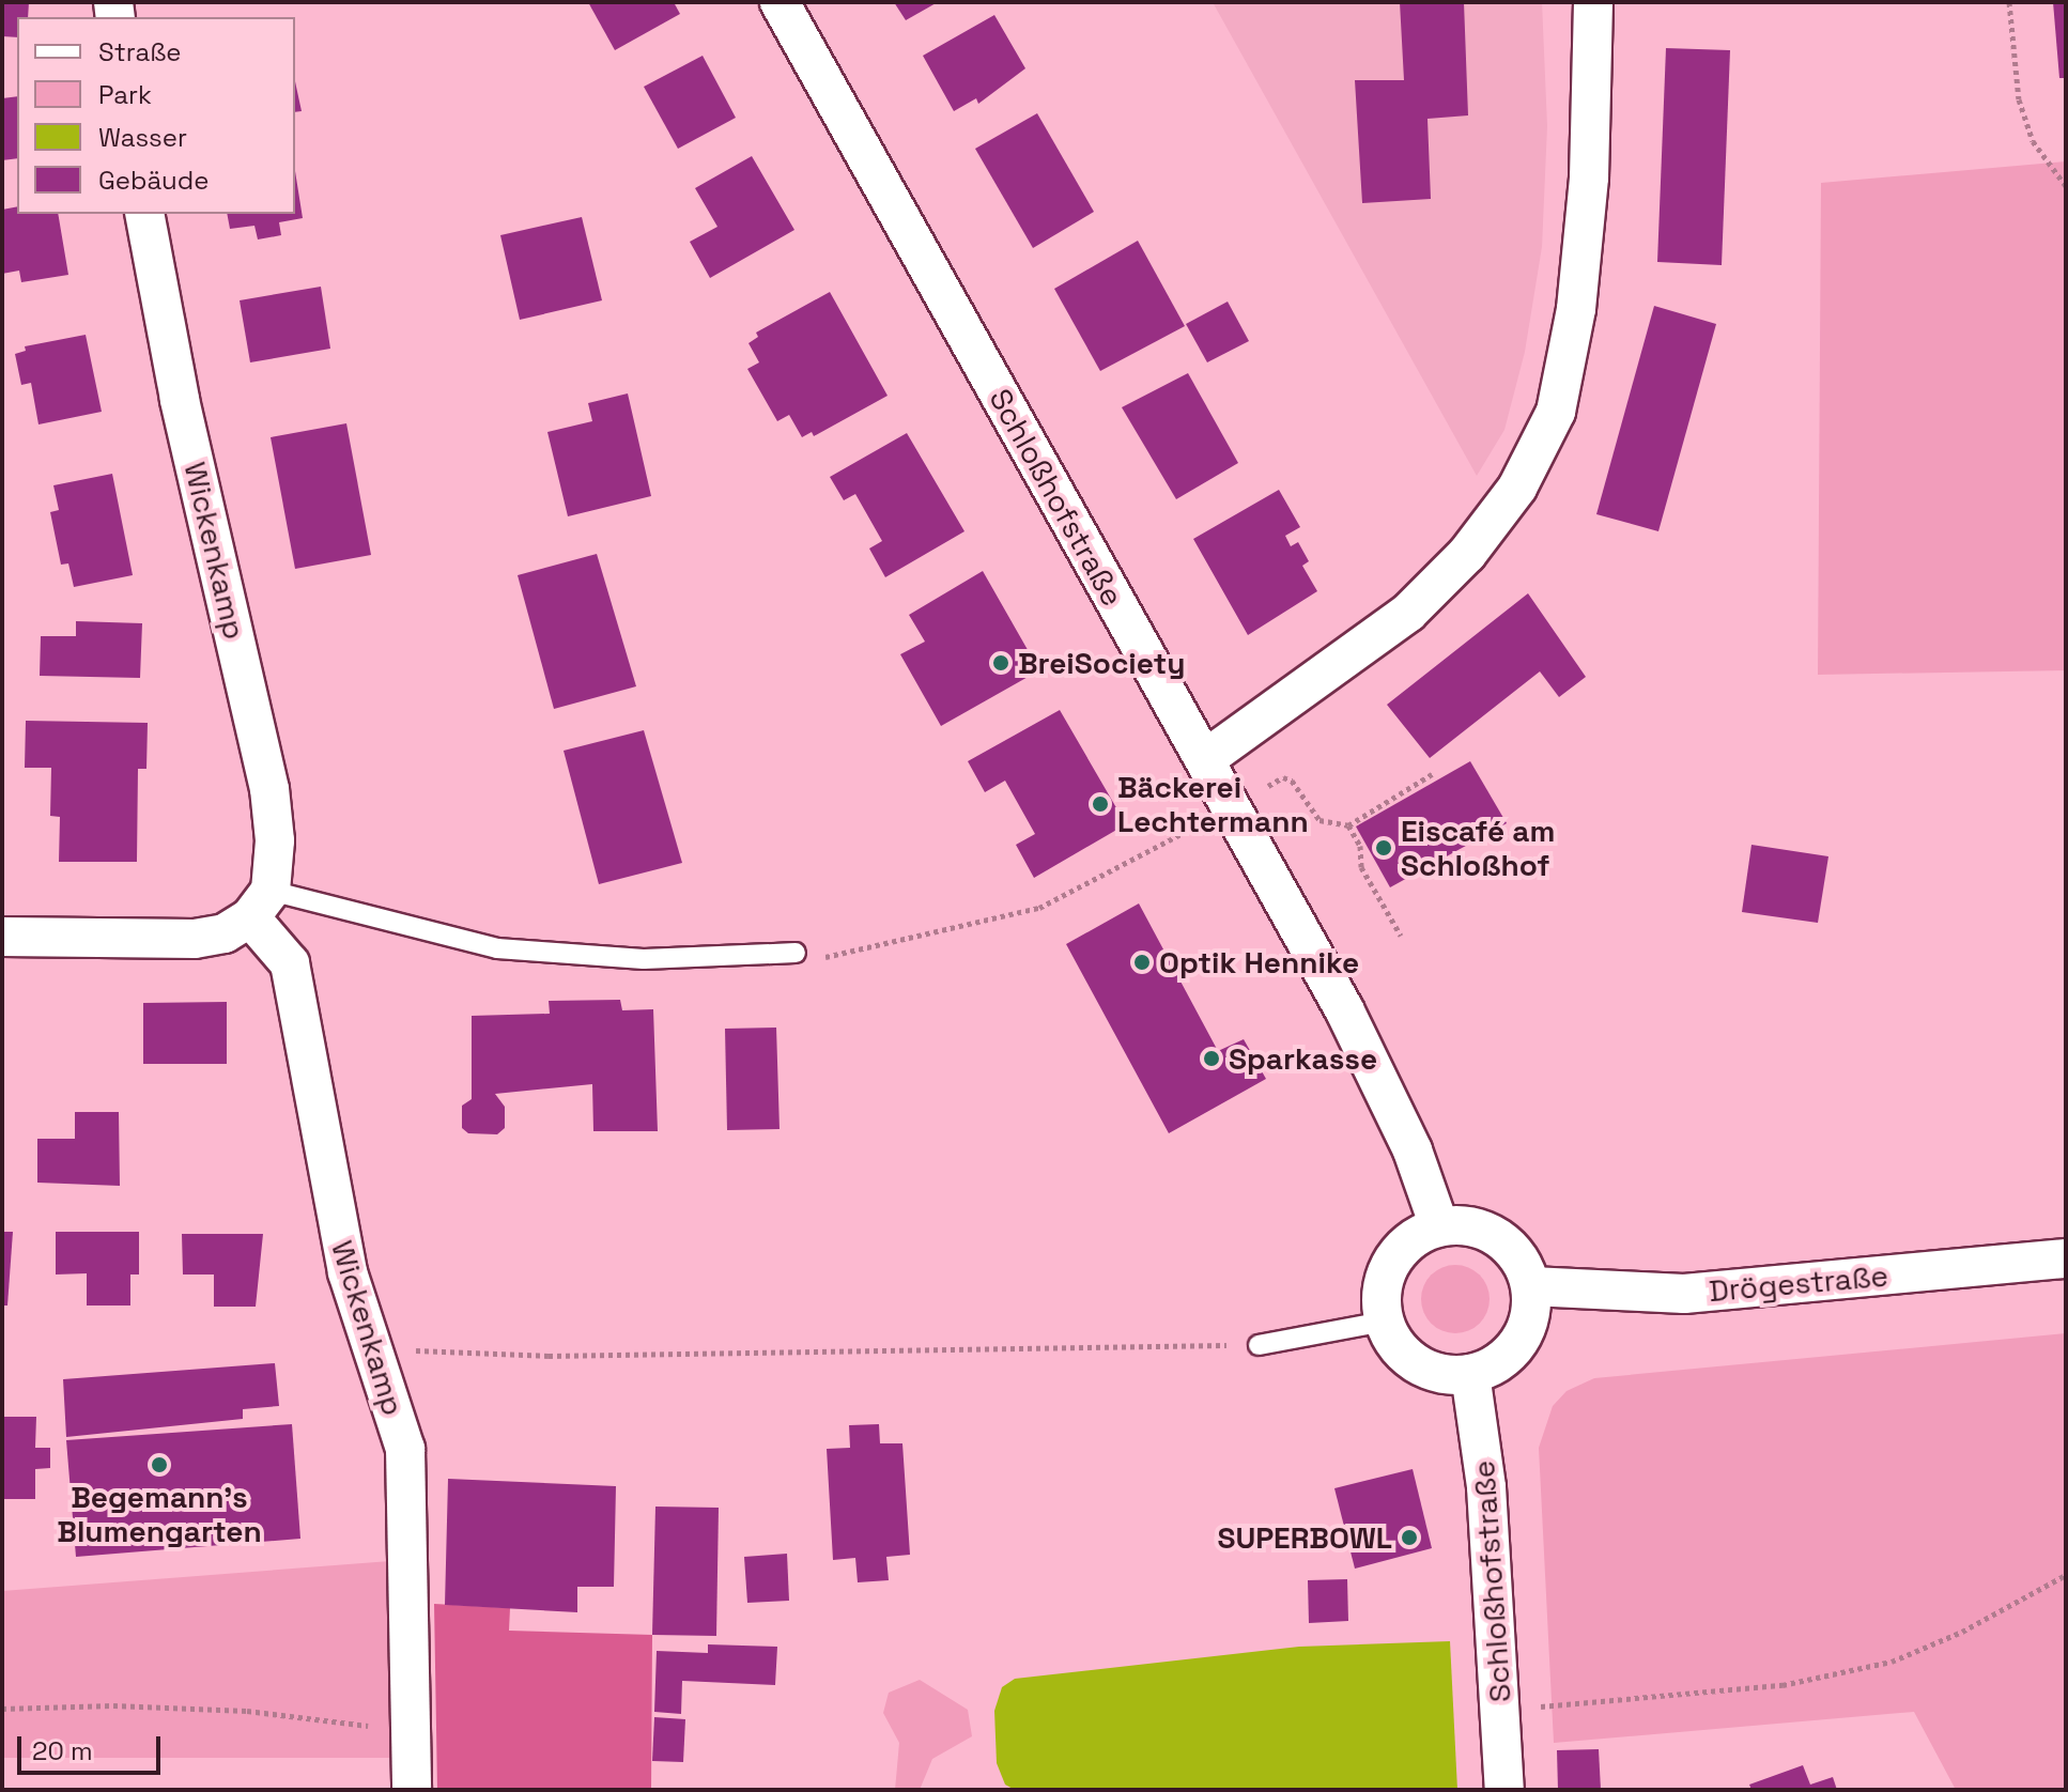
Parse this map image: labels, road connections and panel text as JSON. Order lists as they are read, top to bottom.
{
  "streets": {
    "street": ["Schloßhofstraße", "Wickenkamp", "Drögestraße"]
  },
  "crossings": [
    ["Schloßhofstraße", "Drögestraße"]
  ],
  "places": [
    "BreiSociety",
    "Bäckerei Lechtermann",
    "Eiscafé am Schloßhof",
    "Optik Hennike",
    "Sparkasse",
    "Begemann's Blumengarten",
    "SUPERBOWL"
  ],
  "legend": [
    "Straße",
    "Park",
    "Wasser",
    "Gebäude"
  ],
  "scale_bar": "20 m"
}
